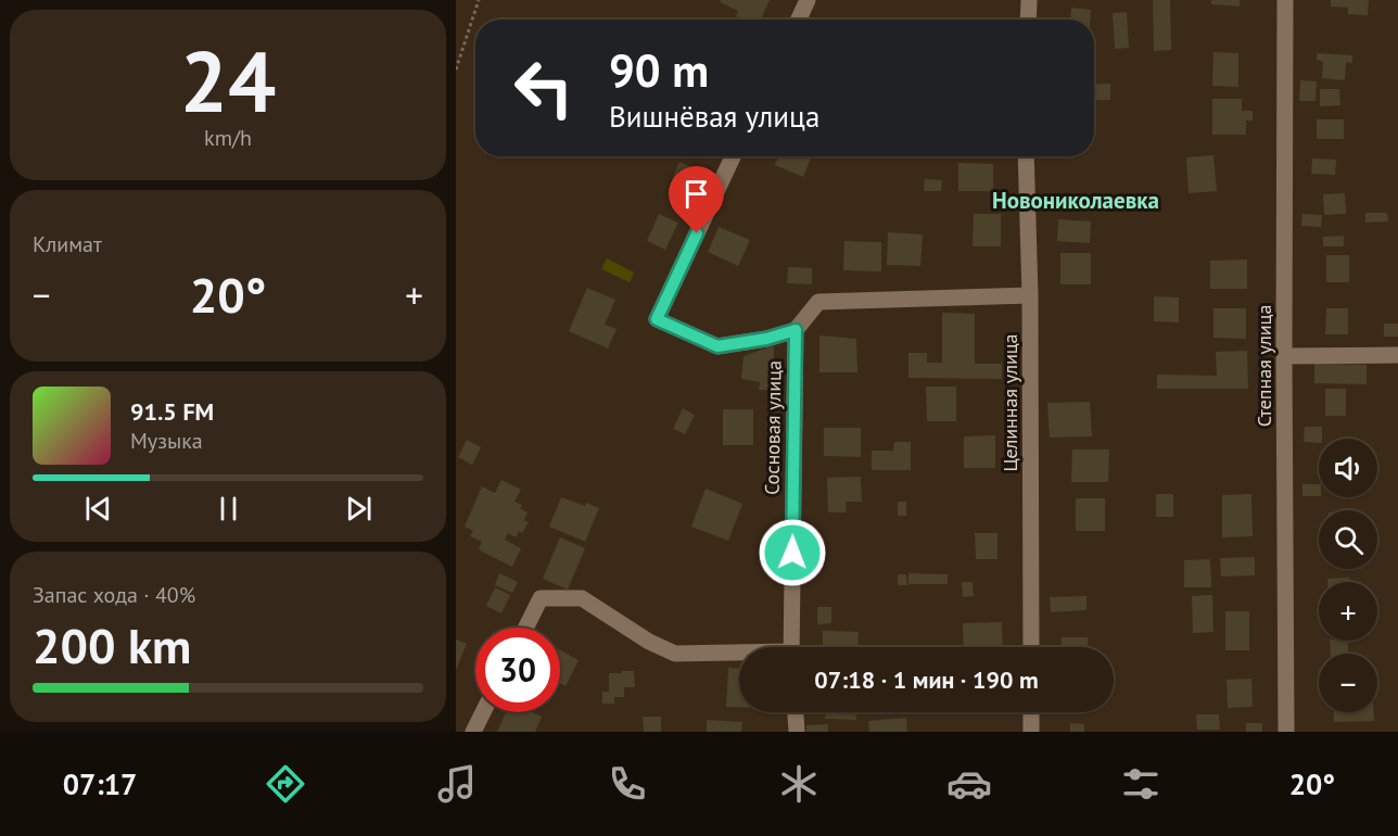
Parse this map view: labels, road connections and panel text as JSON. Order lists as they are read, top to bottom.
{
  "streets": {
    "street": ["Степная улица", "Целинная улица", "Сосновая улица"]
  },
  "districts": ["Новониколаевка"],
  "page": {
    "tile": [
      ["24", "km/h"],
      "Климат",
      ["Запас хода · 40%", "200 km"]
    ],
    "turn": ["90 m", "Вишнёвая улица"],
    "heat": ["−", "20°", "+"],
    "song": ["91.5 FM", "Музыка"],
    "map_buttons": ["+", "−"],
    "limit": "30",
    "trip": "07:18 · 1 мин · 190 m",
    "tabs": ["07:17", "20°"]
  }
}
